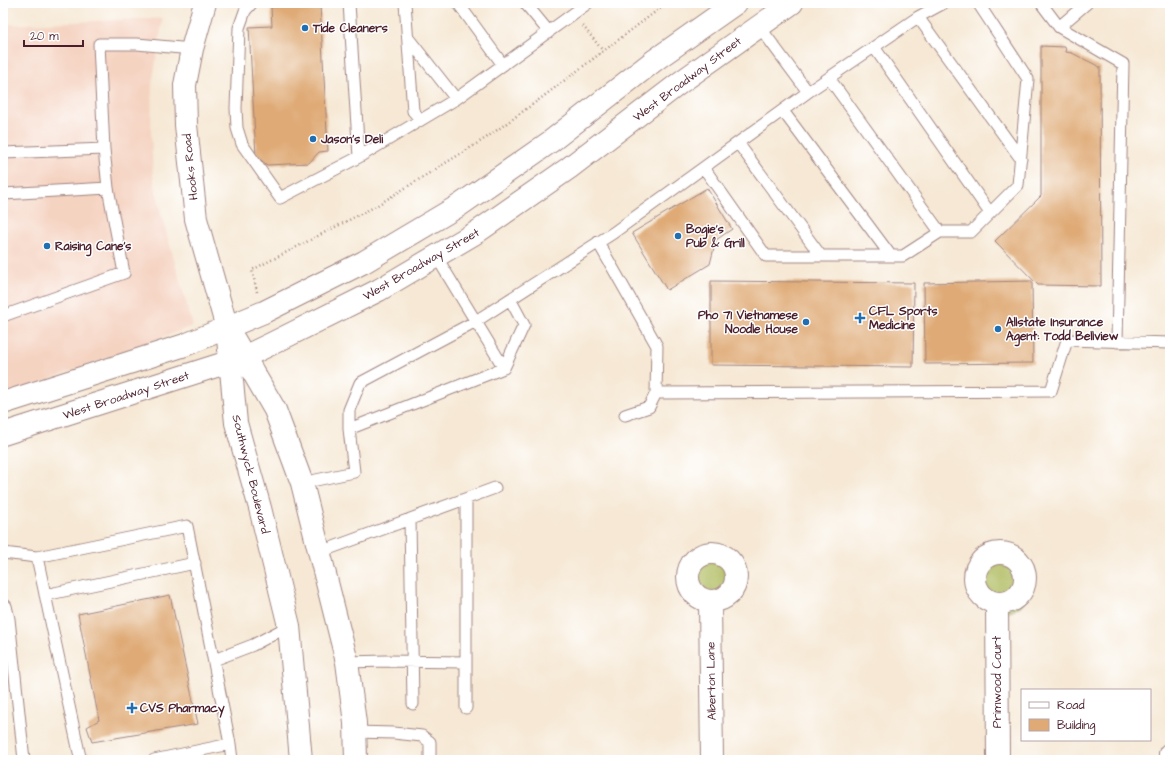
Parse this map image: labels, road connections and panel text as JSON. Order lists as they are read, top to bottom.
{
  "streets": {
    "main road": [
      "West Broadway Street",
      "Hooks Road",
      "Southwyck Boulevard",
      "Alberton Lane",
      "Primwood Court"
    ]
  },
  "crossings": [
    ["West Broadway Street", "Southwyck Boulevard"],
    ["Hooks Road", "Southwyck Boulevard"]
  ],
  "places": {
    "other": [
      "Tide Cleaners",
      "Jason's Deli",
      "Bogie's Pub & Grill",
      "Raising Cane's",
      "Pho 71 Vietnamese Noodle House",
      "Allstate Insurance Agent: Todd Bellview"
    ],
    "health": ["CFL Sports Medicine", "CVS Pharmacy"]
  },
  "legend": ["Road", "Building"],
  "scale_bar": "20 m"
}
